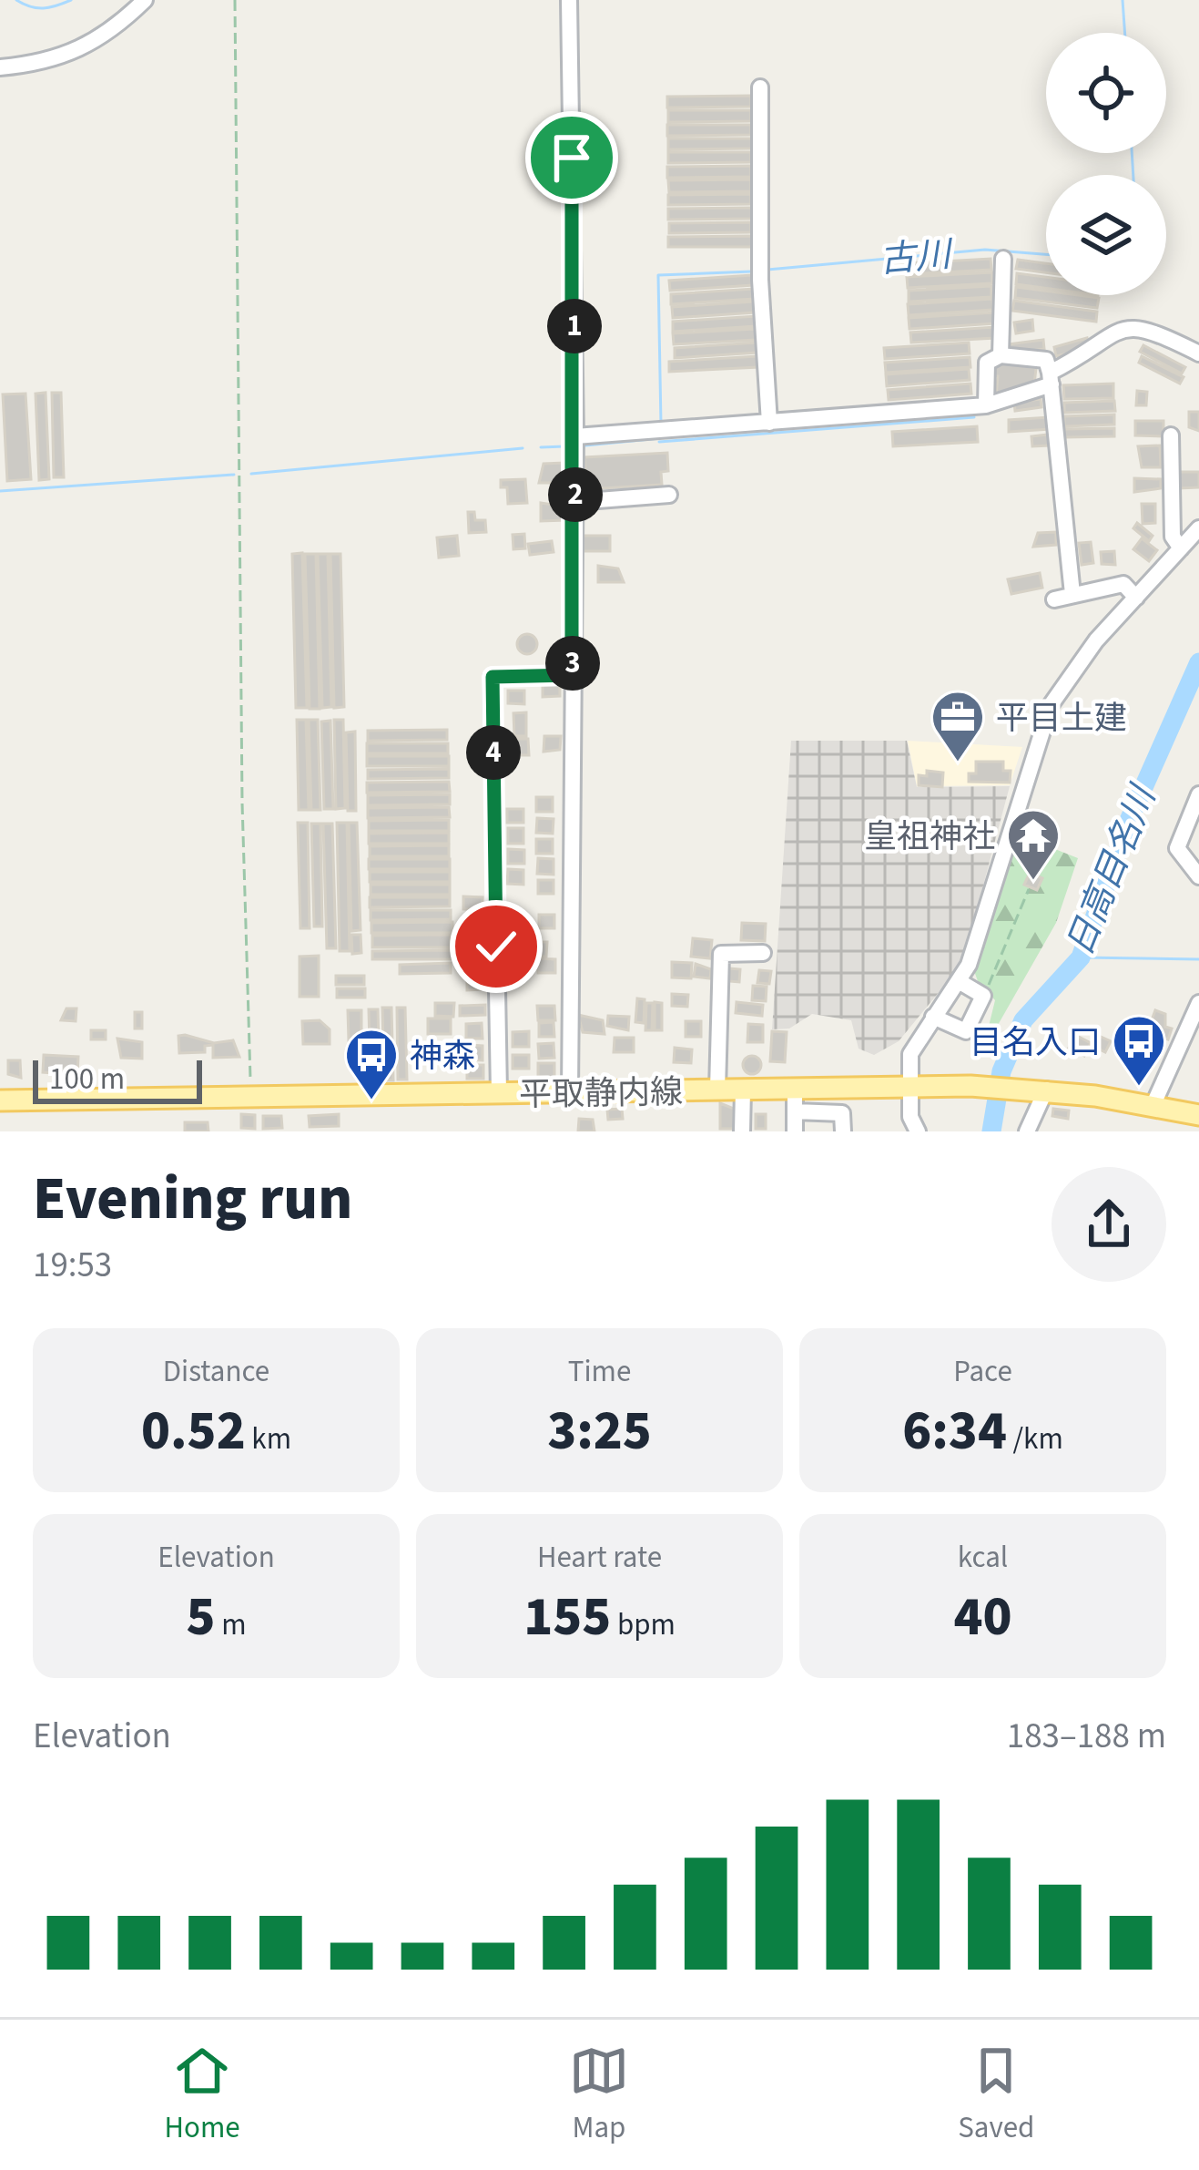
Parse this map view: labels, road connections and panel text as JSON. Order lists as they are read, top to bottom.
{
  "streets": {
    "main road": ["平取静内線"]
  },
  "water": ["古川", "日高目名川"],
  "places": {
    "office": ["平目土建"],
    "temple": ["皇祖神社"],
    "bus stop": ["目名入口", "神森"]
  },
  "scale_bar": "100 m",
  "page": {
    "pins": [
      "1",
      "2",
      "3",
      "4"
    ],
    "scale": "100 m",
    "heading": ["Evening run", "19:53"],
    "stats": [
      ["Distance", "0.52 km"],
      ["Time", "3:25"],
      ["Pace", "6:34 /km"],
      ["Elevation", "5 m"],
      ["Heart rate", "155 bpm"],
      ["kcal", "40"]
    ],
    "chart": ["Elevation", "183–188 m"],
    "tabs": ["Home", "Map", "Saved"]
  }
}
